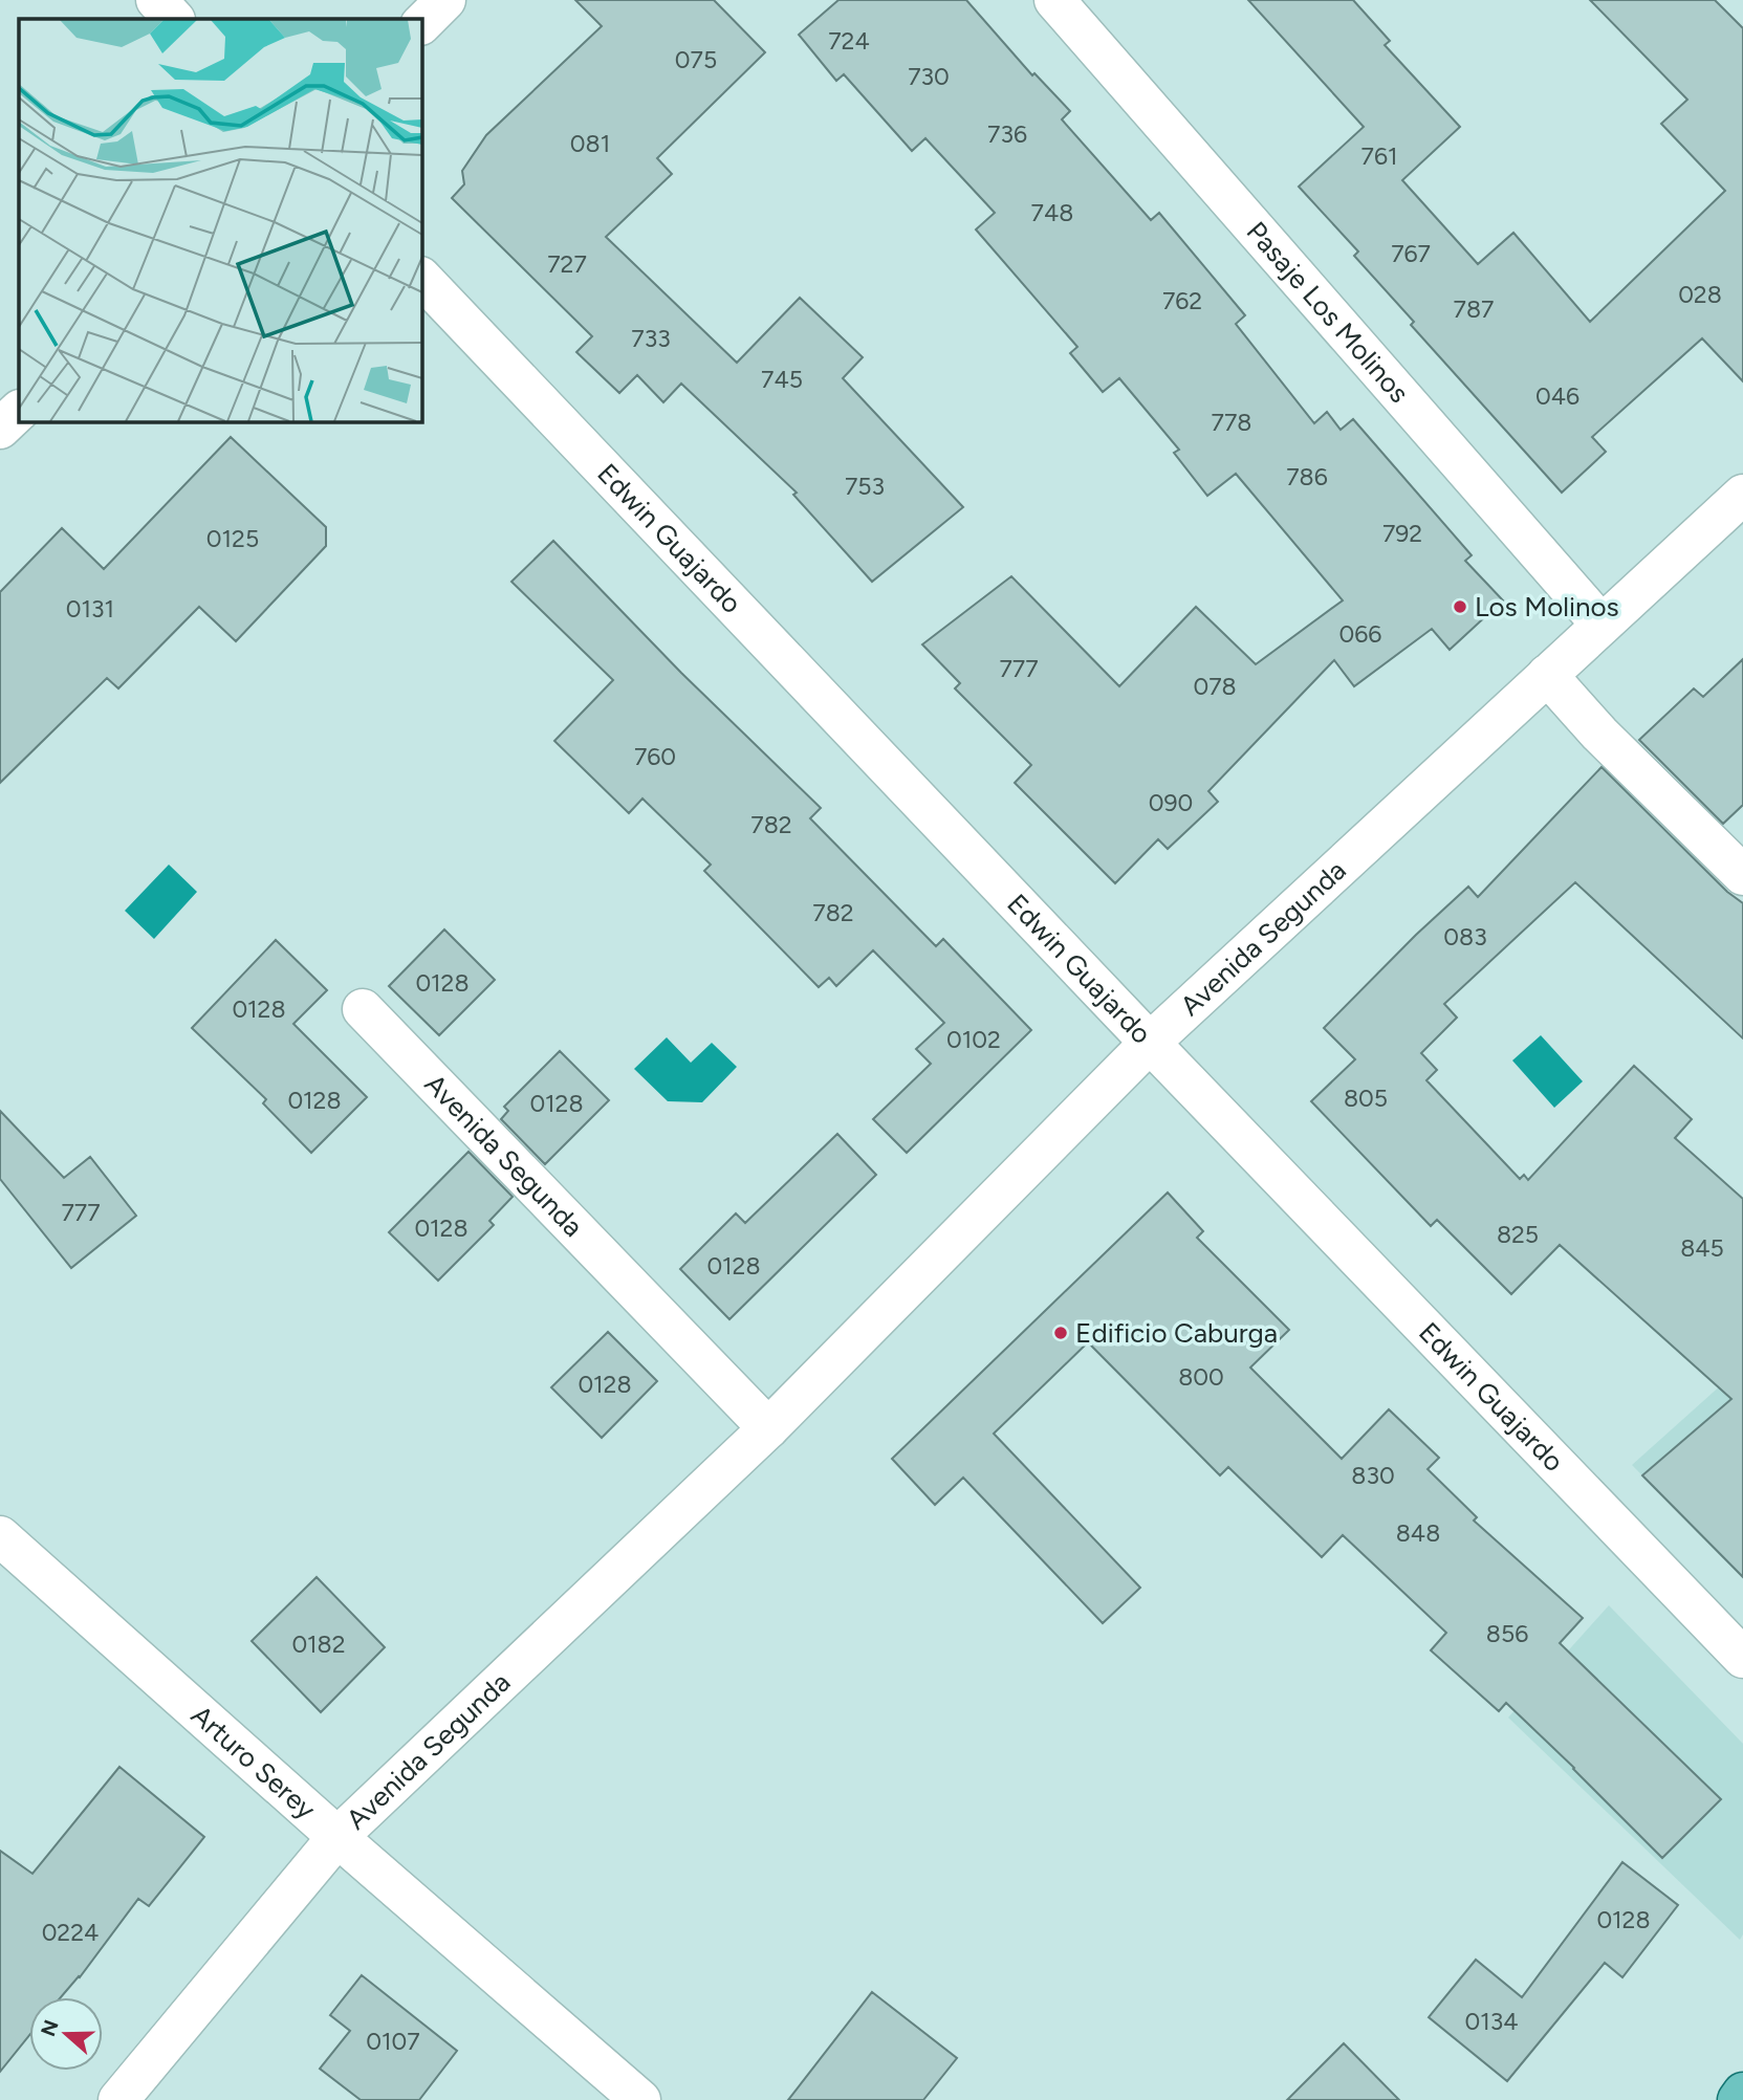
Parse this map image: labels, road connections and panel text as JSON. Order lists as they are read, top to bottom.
{
  "streets": {
    "street": [
      "Pasaje Los Molinos",
      "Edwin Guajardo",
      "Avenida Segunda",
      "Arturo Serey"
    ]
  },
  "crossings": [
    ["Pasaje Los Molinos", "Avenida Segunda"],
    ["Edwin Guajardo", "Avenida Segunda"],
    ["Avenida Segunda", "Arturo Serey"]
  ],
  "places": ["Los Molinos", "Edificio Caburga"],
  "house_numbers": [
    "724",
    "075",
    "730",
    "736",
    "081",
    "761",
    "748",
    "767",
    "727",
    "028",
    "762",
    "787",
    "733",
    "745",
    "046",
    "778",
    "786",
    "753",
    "792",
    "0125",
    "0131",
    "066",
    "777",
    "078",
    "760",
    "090",
    "782",
    "782",
    "083",
    "0128",
    "0128",
    "0102",
    "805",
    "0128",
    "0128",
    "777",
    "0128",
    "825",
    "845",
    "0128",
    "800",
    "0128",
    "830",
    "848",
    "856",
    "0182",
    "0128",
    "0224",
    "0134",
    "0107"
  ],
  "north": "left"
}
